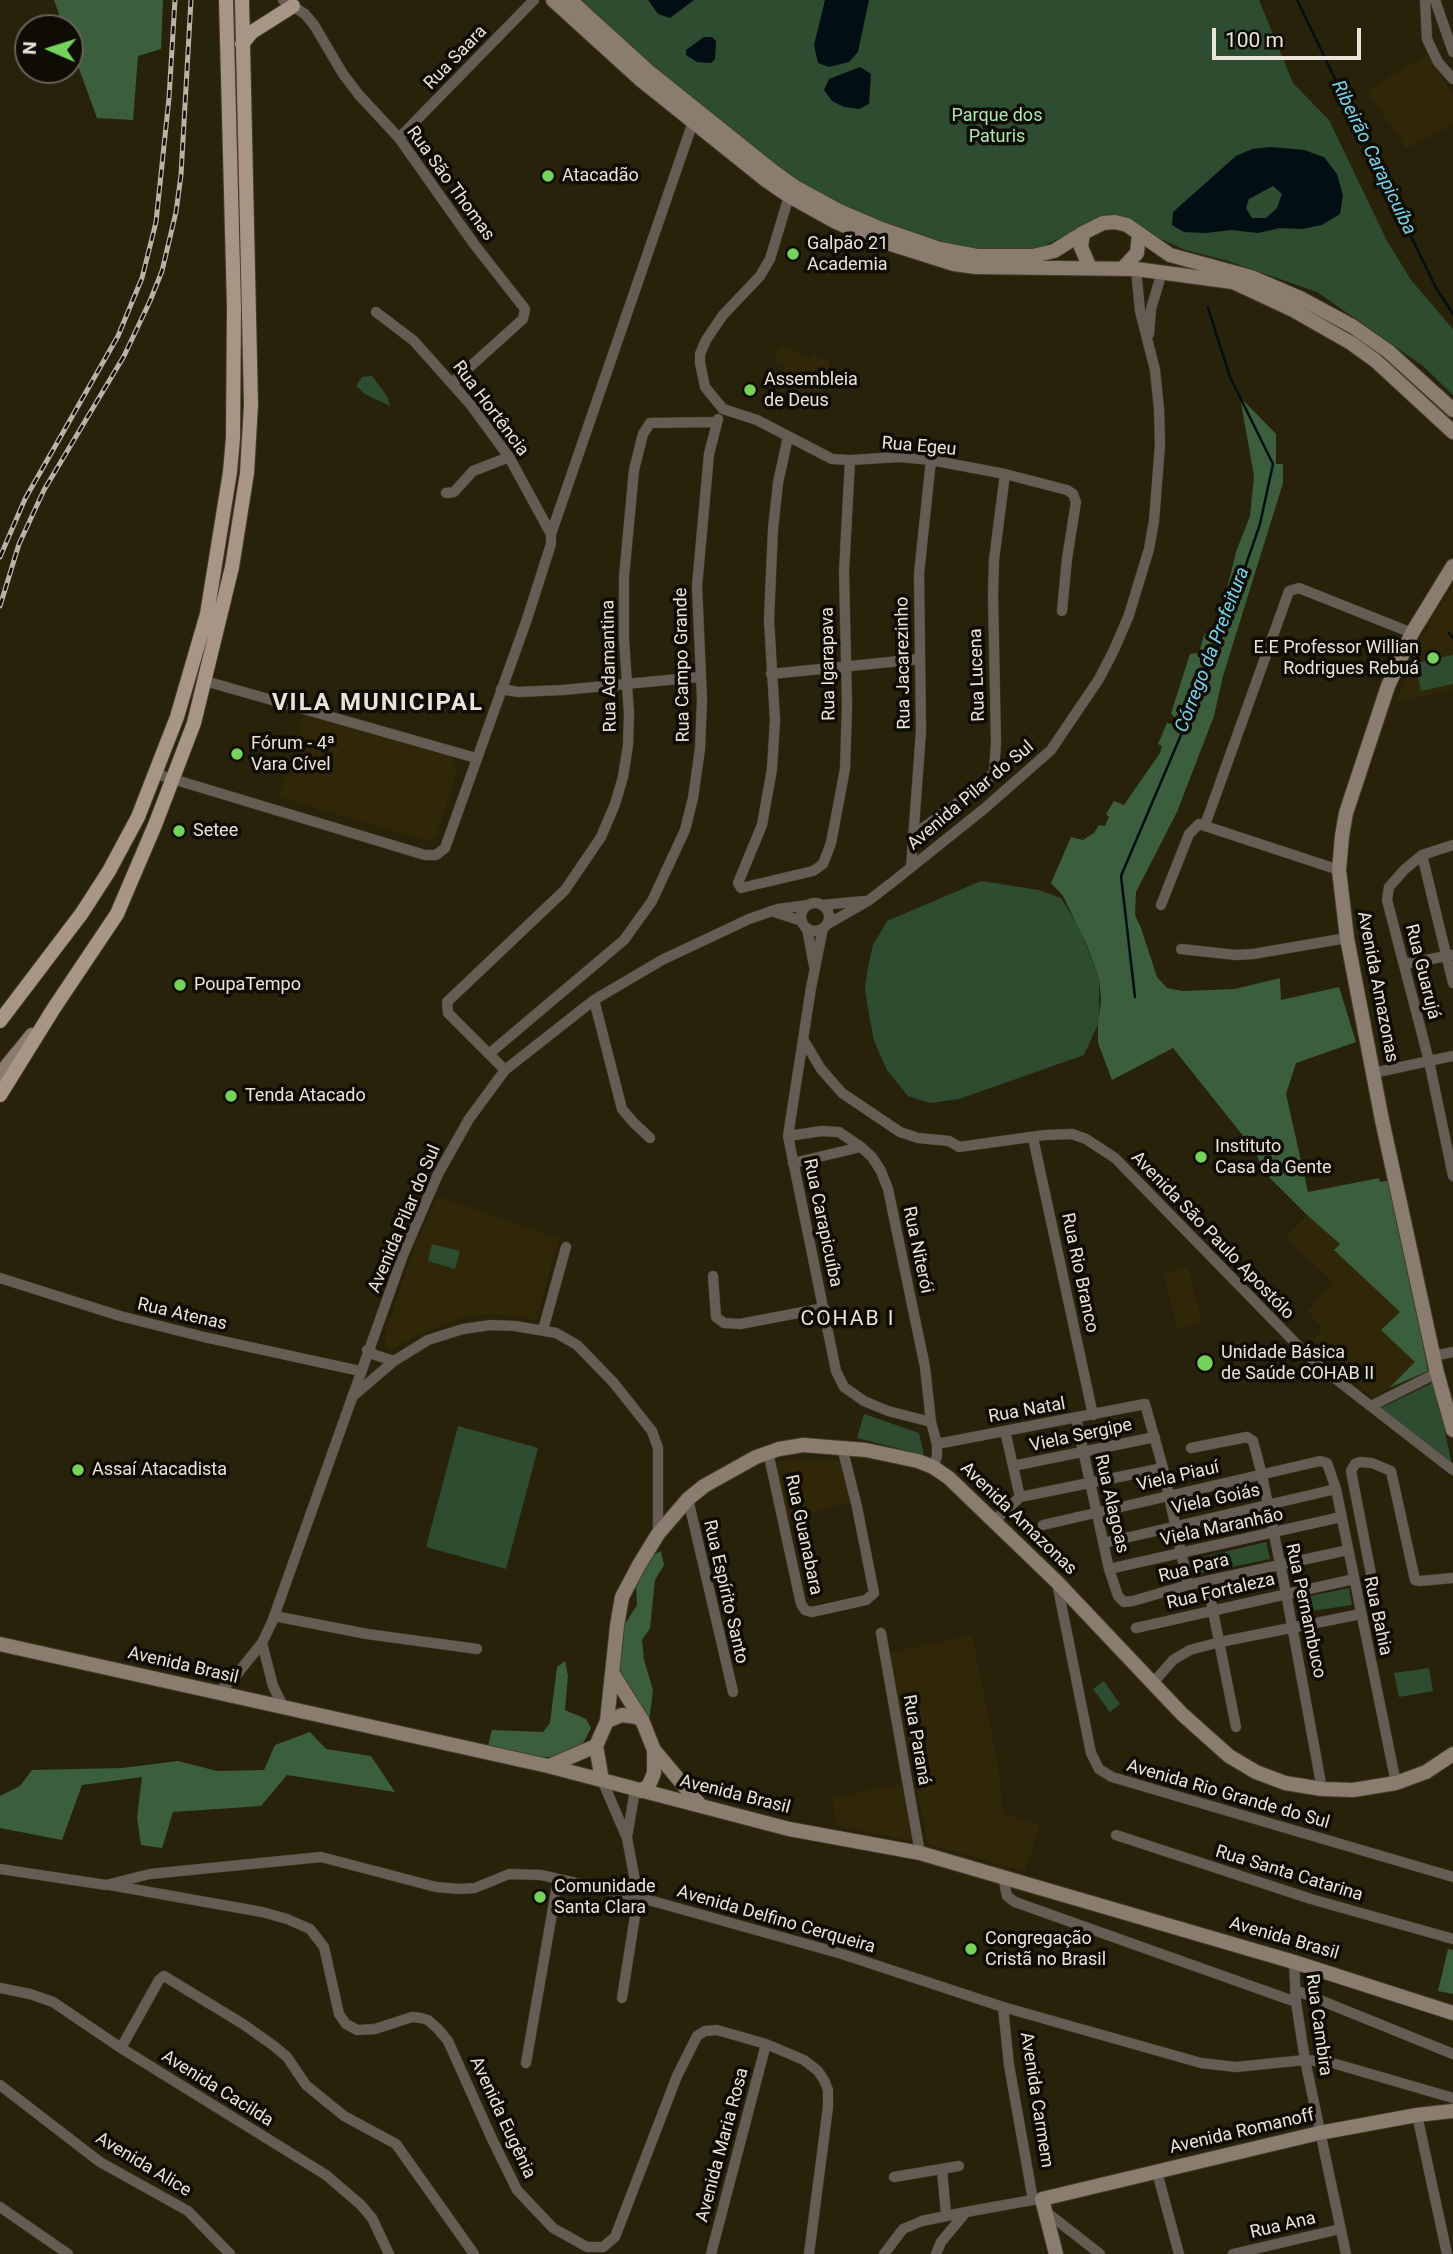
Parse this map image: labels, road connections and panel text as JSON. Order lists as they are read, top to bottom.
{
  "streets": {
    "main road": [
      "Avenida Amazonas",
      "Avenida Brasil",
      "Avenida Carmem",
      "Avenida Romanoff"
    ],
    "street": [
      "Rua Saara",
      "Rua São Thomas",
      "Rua Hortência",
      "Rua Egeu",
      "Rua Jacarezinho",
      "Rua Igarapava",
      "Rua Campo Grande",
      "Rua Adamantina",
      "Rua Lucena",
      "Avenida Pilar do Sul",
      "Rua Guarujá",
      "Rua Carapicuíba",
      "Avenida São Paulo Apostólo",
      "Rua Niterói",
      "Rua Rio Branco",
      "Rua Atenas",
      "Rua Natal",
      "Viela Sergipe",
      "Viela Piauí",
      "Viela Goiás",
      "Rua Alagoas",
      "Viela Maranhão",
      "Rua Guanabara",
      "Rua Para",
      "Rua Espírito Santo",
      "Rua Fortaleza",
      "Rua Pernambuco",
      "Rua Bahia",
      "Rua Paraná",
      "Avenida Rio Grande do Sul",
      "Rua Santa Catarina",
      "Avenida Delfino Cerqueira",
      "Rua Cambira",
      "Avenida Cacilda",
      "Avenida Eugênia",
      "Avenida Maria Rosa",
      "Avenida Alice",
      "Rua Ana"
    ]
  },
  "crossings": [
    ["Rua Saara", "Rua São Thomas"],
    ["Rua São Thomas", "Rua Hortência"],
    ["Rua Egeu", "Rua Jacarezinho"],
    ["Rua Egeu", "Rua Igarapava"],
    ["Rua Egeu", "Rua Campo Grande"],
    ["Rua Egeu", "Rua Lucena"],
    ["Rua Jacarezinho", "Rua Lucena"],
    ["Rua Jacarezinho", "Avenida Pilar do Sul"],
    ["Rua Campo Grande", "Rua Adamantina"],
    ["Avenida Pilar do Sul", "Rua Carapicuíba"],
    ["Avenida Pilar do Sul", "Rua Atenas"],
    ["Avenida Pilar do Sul", "Avenida Brasil"],
    ["Avenida Amazonas", "Rua Guanabara"],
    ["Avenida Amazonas", "Rua Espírito Santo"],
    ["Avenida Amazonas", "Rua Pernambuco"],
    ["Avenida Amazonas", "Rua Bahia"],
    ["Avenida Amazonas", "Avenida Brasil"],
    ["Avenida Amazonas", "Avenida Rio Grande do Sul"],
    ["Rua Carapicuíba", "Avenida São Paulo Apostólo"],
    ["Rua Carapicuíba", "Rua Niterói"],
    ["Avenida São Paulo Apostólo", "Rua Rio Branco"],
    ["Rua Niterói", "Rua Natal"],
    ["Rua Rio Branco", "Rua Natal"],
    ["Rua Natal", "Viela Sergipe"],
    ["Rua Natal", "Rua Alagoas"],
    ["Viela Sergipe", "Rua Alagoas"],
    ["Viela Piauí", "Rua Alagoas"],
    ["Viela Piauí", "Rua Pernambuco"],
    ["Viela Piauí", "Rua Bahia"],
    ["Viela Goiás", "Rua Alagoas"],
    ["Viela Goiás", "Rua Pernambuco"],
    ["Viela Goiás", "Rua Bahia"],
    ["Rua Alagoas", "Viela Maranhão"],
    ["Rua Alagoas", "Rua Para"],
    ["Viela Maranhão", "Rua Pernambuco"],
    ["Viela Maranhão", "Rua Bahia"],
    ["Rua Para", "Rua Pernambuco"],
    ["Rua Para", "Rua Bahia"],
    ["Rua Fortaleza", "Rua Pernambuco"],
    ["Rua Fortaleza", "Rua Bahia"],
    ["Avenida Brasil", "Rua Paraná"],
    ["Avenida Brasil", "Rua Cambira"],
    ["Avenida Delfino Cerqueira", "Rua Cambira"],
    ["Avenida Delfino Cerqueira", "Avenida Carmem"],
    ["Avenida Delfino Cerqueira", "Avenida Eugênia"],
    ["Rua Cambira", "Avenida Romanoff"],
    ["Rua Cambira", "Rua Ana"],
    ["Avenida Carmem", "Avenida Romanoff"],
    ["Avenida Eugênia", "Avenida Maria Rosa"]
  ],
  "districts": ["VILA MUNICIPAL", "COHAB I"],
  "water": ["Ribeirão Carapicuíba", "Córrego da Prefeitura"],
  "parks": ["Parque dos Paturis"],
  "places": [
    "Atacadão",
    "Galpão 21 Academia",
    "Assembleia de Deus",
    "E.E Professor Willian Rodrigues Rebuá",
    "Fórum - 4ª Vara Cível",
    "Setee",
    "PoupaTempo",
    "Tenda Atacado",
    "Instituto Casa da Gente",
    "Unidade Básica de Saúde COHAB II",
    "Assaí Atacadista",
    "Comunidade Santa Clara",
    "Congregação Cristã no Brasil"
  ],
  "scale_bar": "100 m",
  "north": "left"
}
